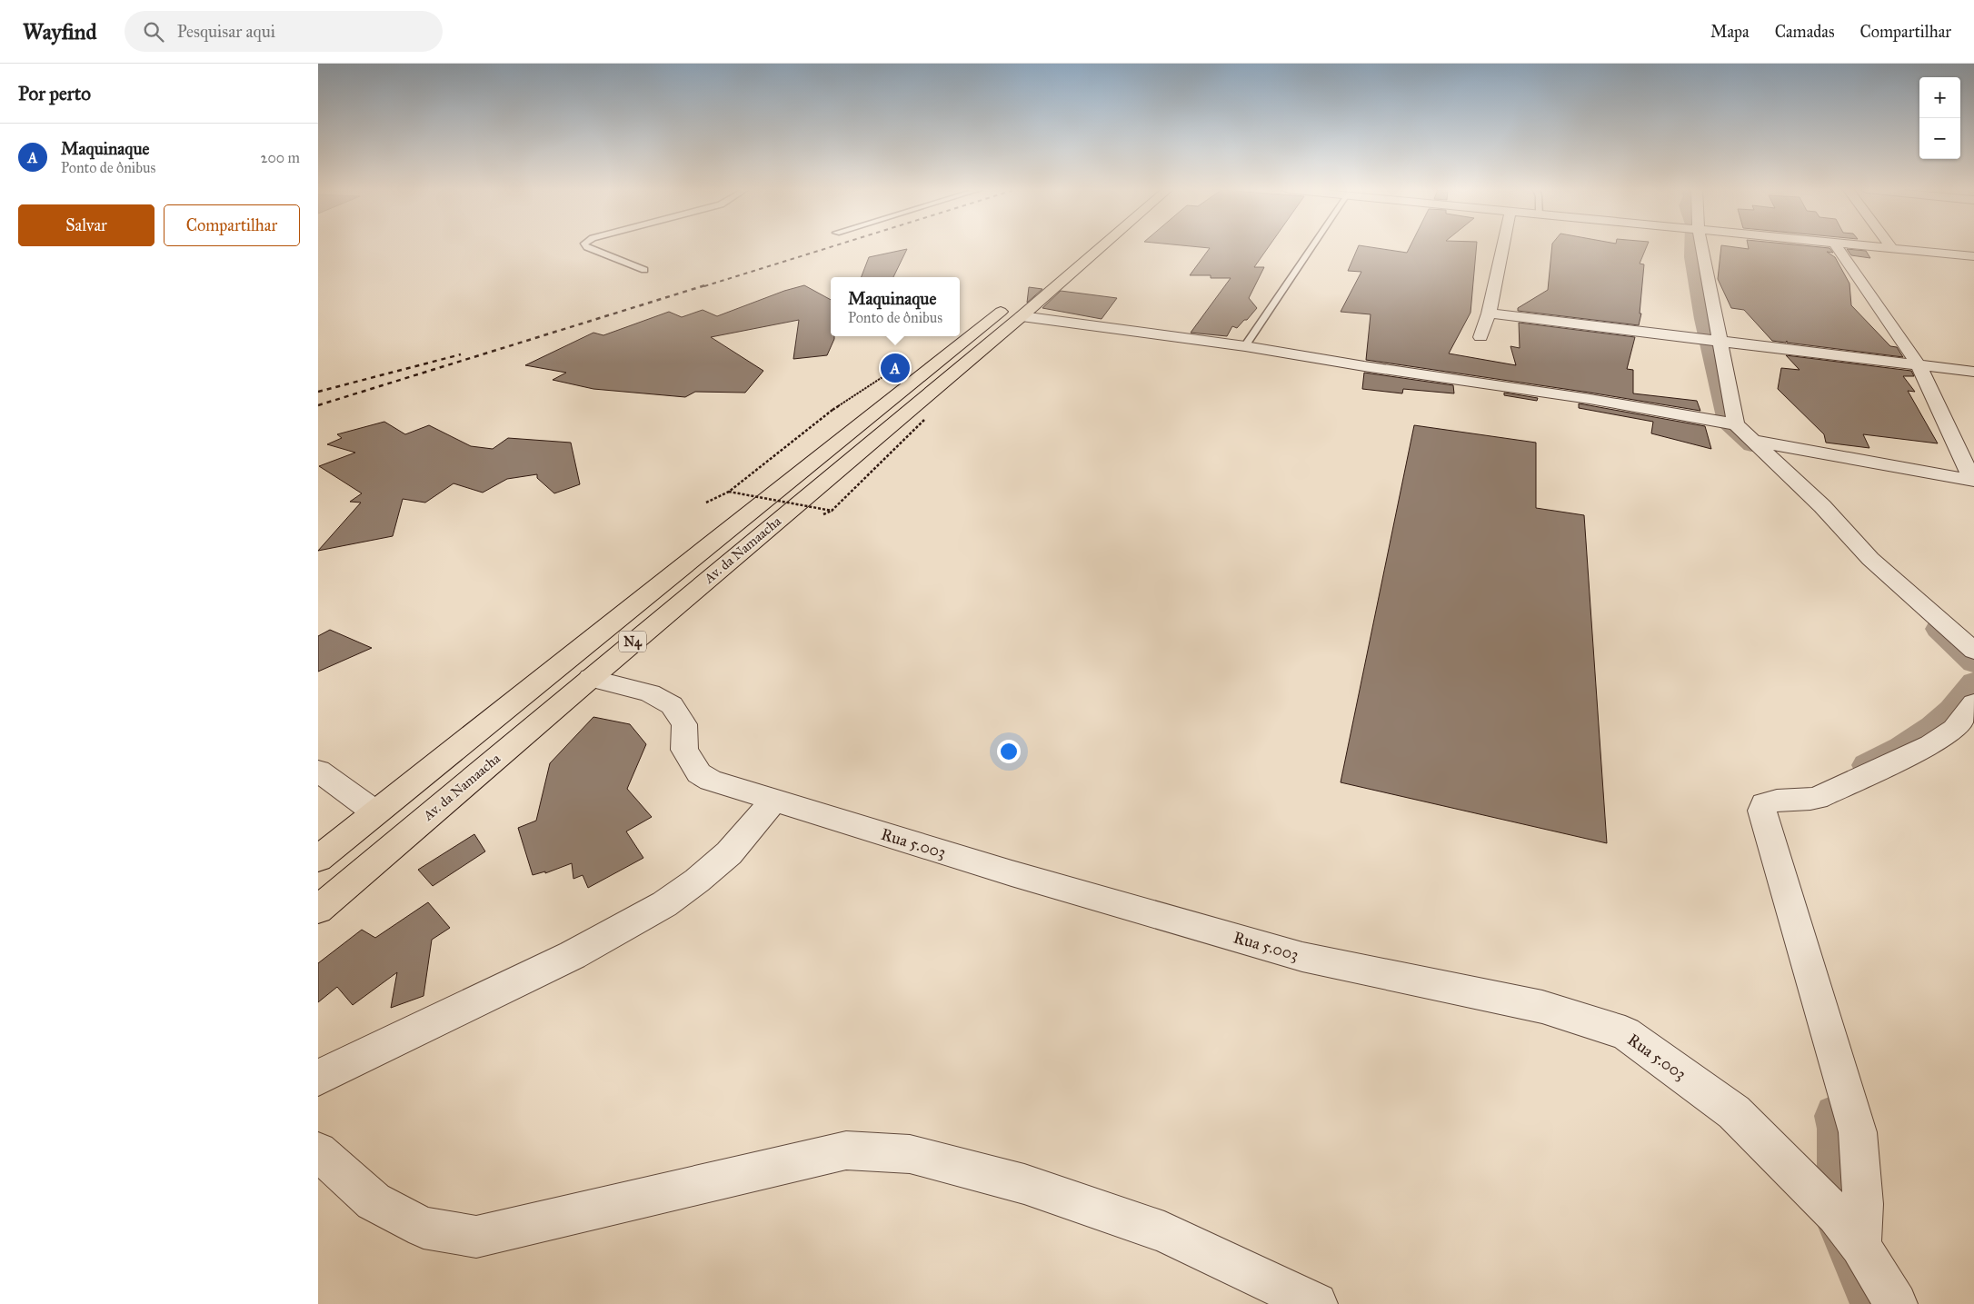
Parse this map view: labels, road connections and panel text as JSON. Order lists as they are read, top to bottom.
{
  "streets": {
    "highway": ["Av. da Namaacha", "N4"],
    "street": ["Rua 5.003"]
  },
  "crossings": [
    ["Av. da Namaacha", "Rua 5.003"]
  ],
  "page": {
    "header": "Wayfind",
    "search": "Pesquisar aqui",
    "nav": ["Mapa", "Camadas", "Compartilhar"],
    "heading": "Por perto",
    "map_buttons": ["+", "−"],
    "list": [
      {
        "mark": "A",
        "name": "Maquinaque",
        "note": "Ponto de ônibus",
        "value": "200 m"
      }
    ],
    "buttons": ["Salvar", "Compartilhar"],
    "popup": ["Maquinaque", "Ponto de ônibus"],
    "pins": "A"
  }
}
